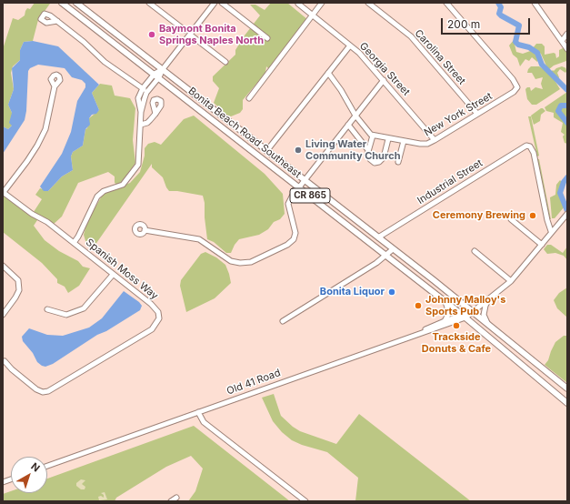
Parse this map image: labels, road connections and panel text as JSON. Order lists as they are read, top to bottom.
{
  "streets": {
    "main road": ["Bonita Beach Road Southeast", "CR 865"],
    "street": [
      "Carolina Street",
      "Georgia Street",
      "New York Street",
      "Industrial Street",
      "Spanish Moss Way",
      "Old 41 Road"
    ]
  },
  "crossings": [
    ["Carolina Street", "New York Street"],
    ["Georgia Street", "New York Street"],
    ["Bonita Beach Road Southeast", "Industrial Street"],
    ["Bonita Beach Road Southeast", "Old 41 Road"],
    ["Industrial Street", "Old 41 Road"]
  ],
  "places": [
    "Baymont Bonita Springs Naples North",
    "Living Water Community Church",
    "Ceremony Brewing",
    "Bonita Liquor",
    "Johnny Malloy's Sports Pub",
    "Trackside Donuts & Cafe"
  ],
  "scale_bar": "200 m",
  "north": "top right"
}
